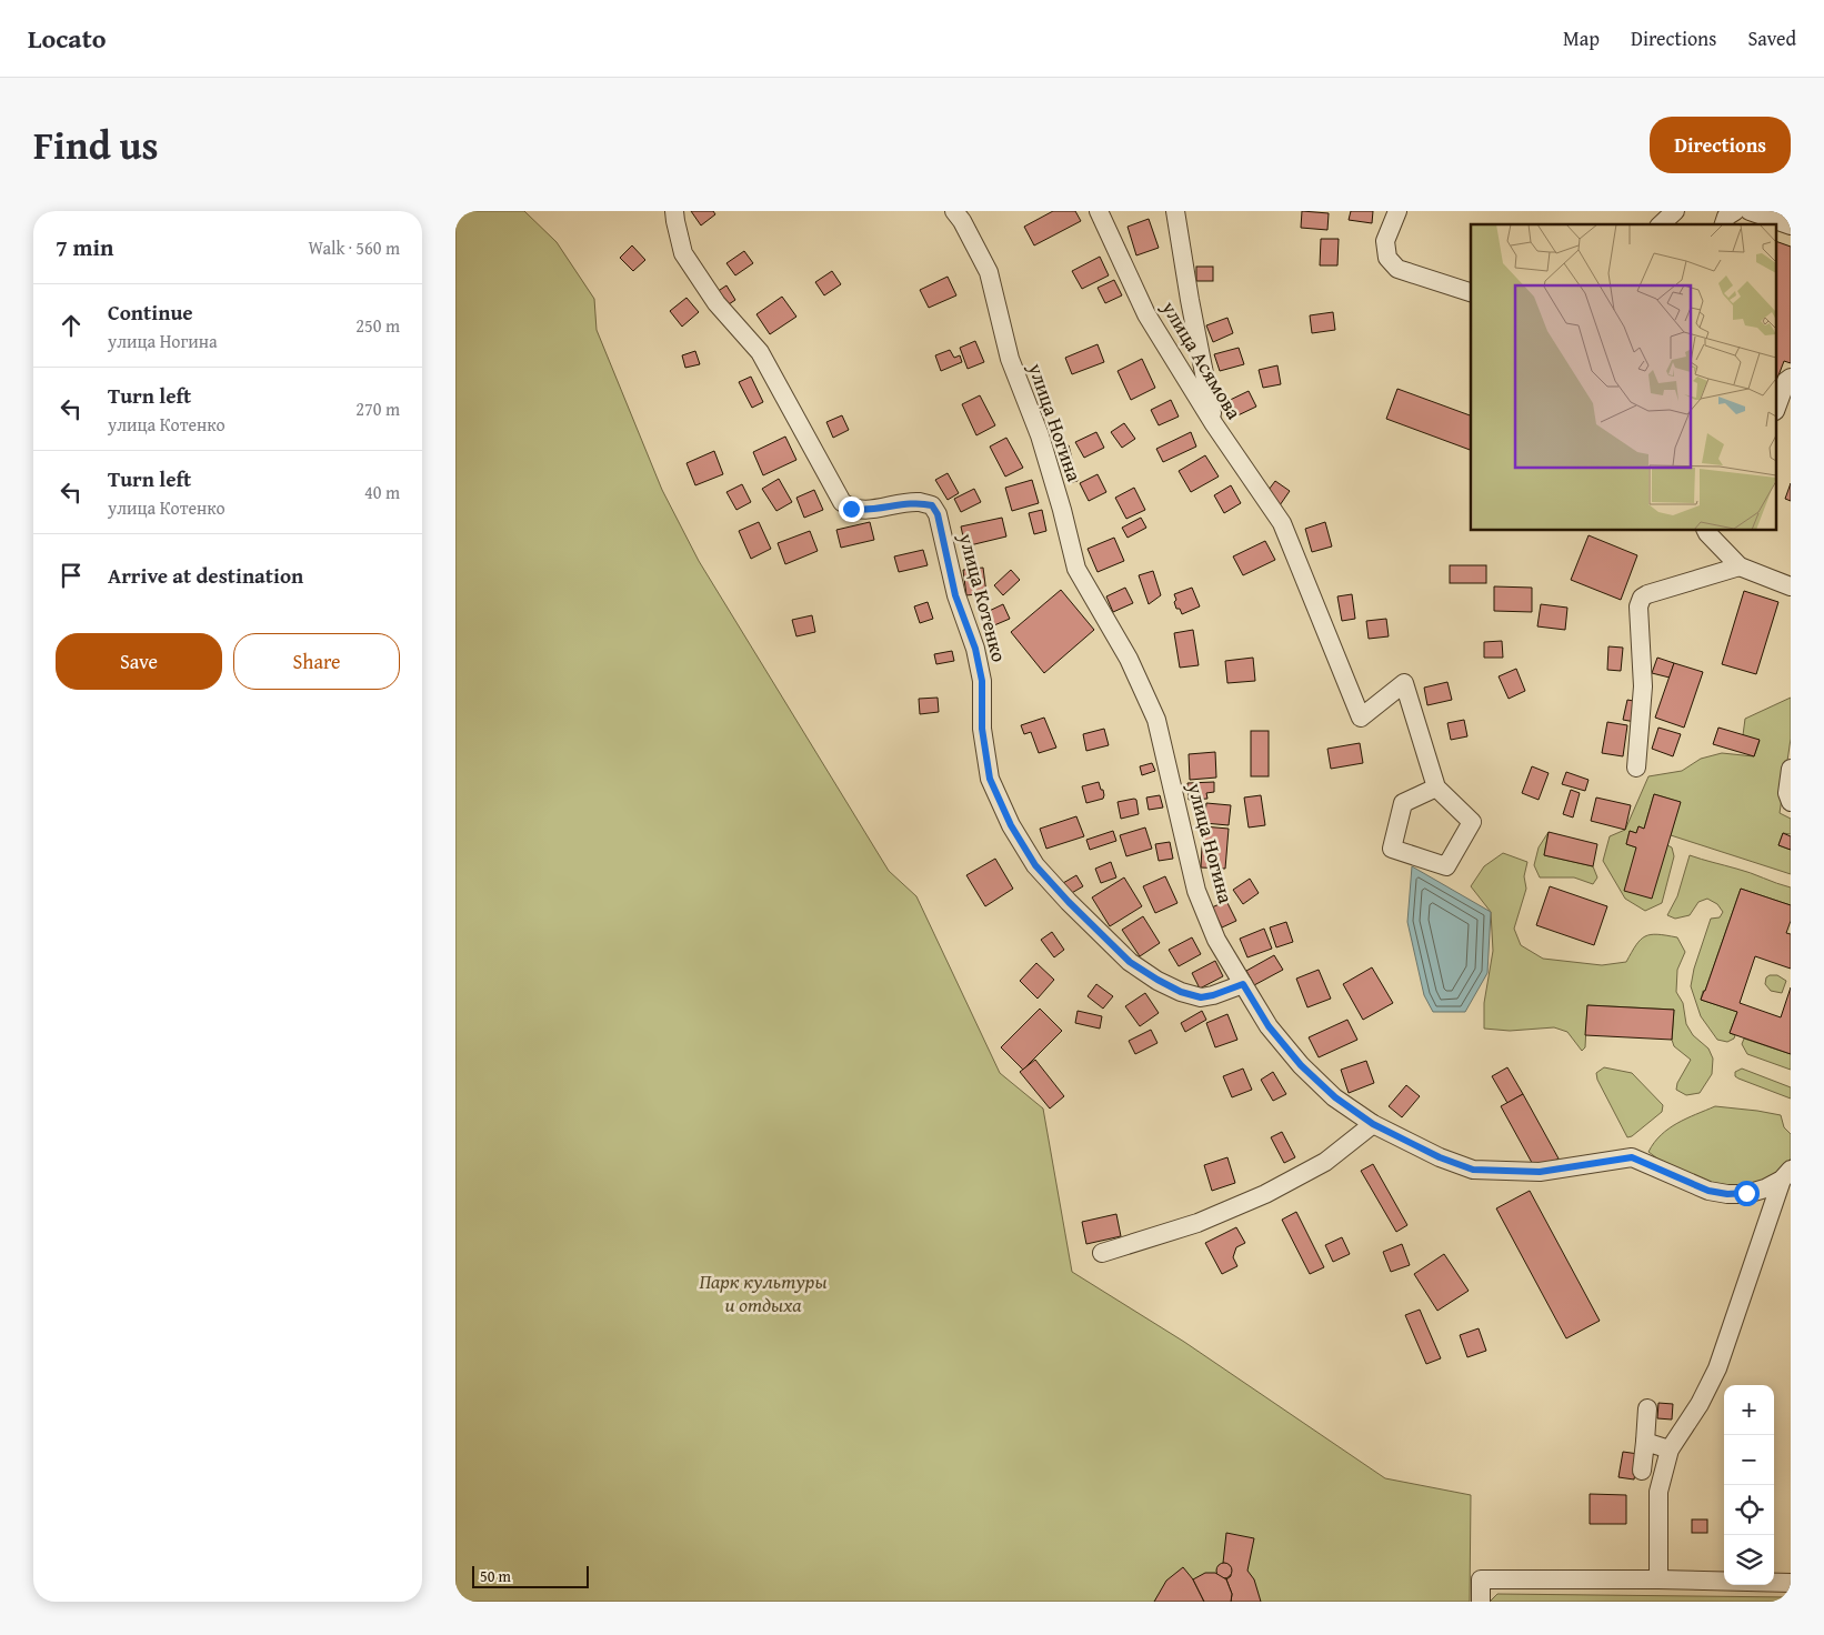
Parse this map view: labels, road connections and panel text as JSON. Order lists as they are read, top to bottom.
{
  "streets": {
    "street": ["улица Асямова", "улица Ногина", "улица Котенко"]
  },
  "crossings": [
    ["улица Ногина", "улица Котенко"]
  ],
  "parks": ["Парк культуры и отдыха"],
  "scale_bar": "50 m",
  "page": {
    "header": "Locato",
    "nav": ["Map", "Directions", "Saved"],
    "title": "Find us",
    "buttons": [
      "Directions",
      ["Save", "Share"]
    ],
    "heading": ["7 min", "Walk · 560 m"],
    "list": [
      ["Continue", "улица Ногина", "250 m"],
      ["Turn left", "улица Котенко", "270 m"],
      ["Turn left", "улица Котенко", "40 m"],
      "Arrive at destination"
    ],
    "map_buttons": ["+", "−"],
    "scale": "50 m"
  }
}
